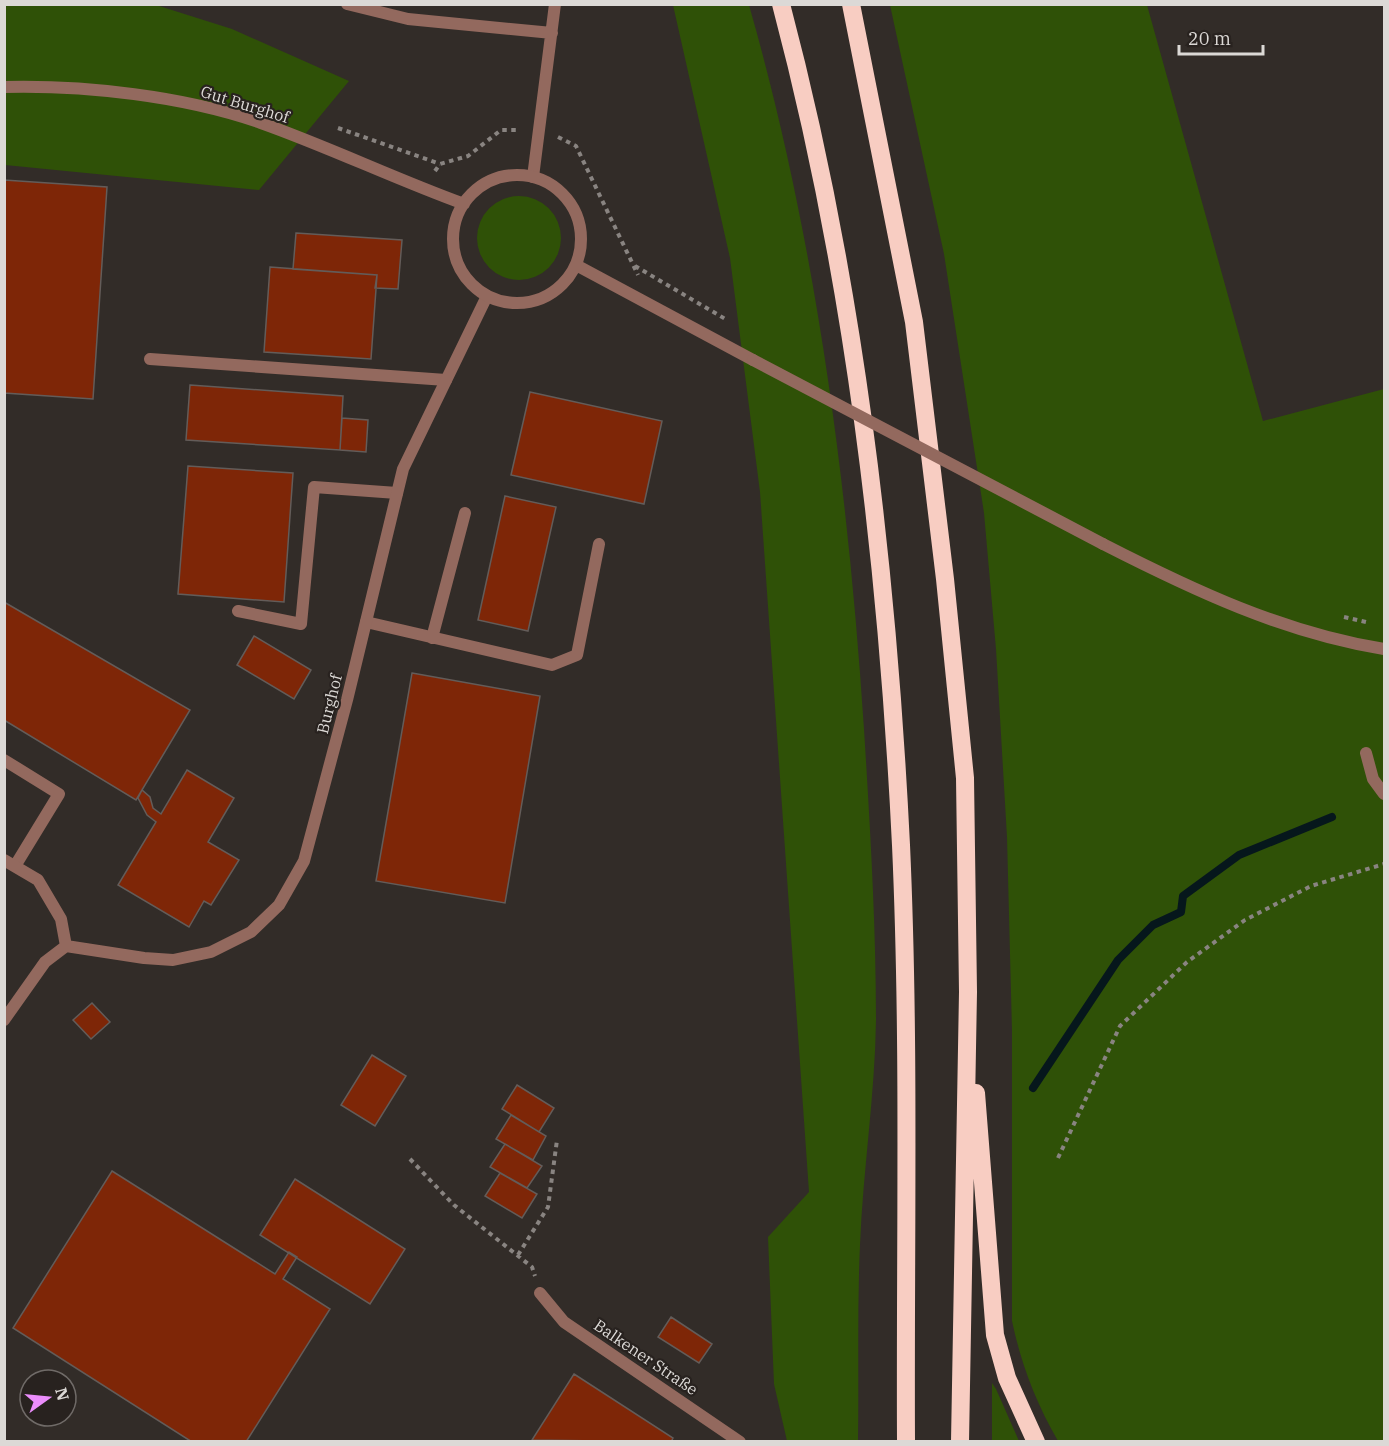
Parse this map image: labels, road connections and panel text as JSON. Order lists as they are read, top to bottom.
{
  "streets": {
    "street": ["Gut Burghof", "Burghof", "Balkener Straße"]
  },
  "crossings": [
    ["Gut Burghof", "Burghof"]
  ],
  "scale_bar": "20 m",
  "north": "right"
}
